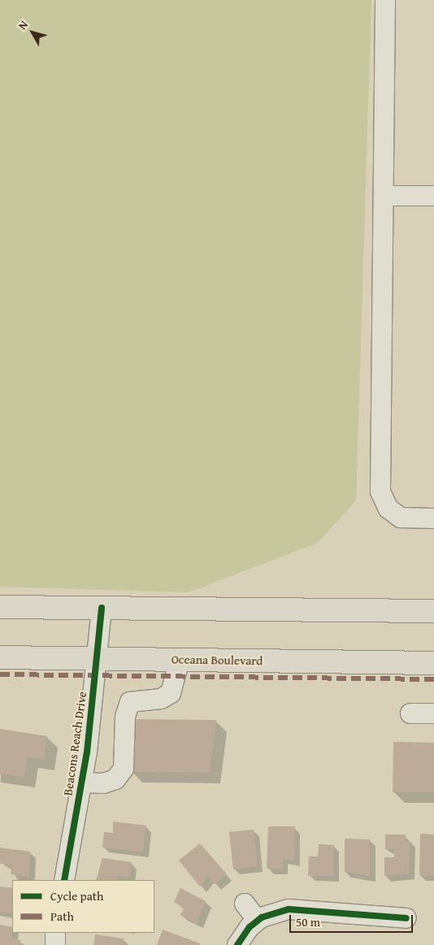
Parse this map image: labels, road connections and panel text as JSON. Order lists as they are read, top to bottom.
{
  "streets": {
    "main road": ["Oceana Boulevard"],
    "street": ["Beacons Reach Drive"]
  },
  "crossings": [
    ["Oceana Boulevard", "Beacons Reach Drive"]
  ],
  "legend": ["Cycle path", "Path"],
  "scale_bar": "50 m",
  "north": "top left"
}
